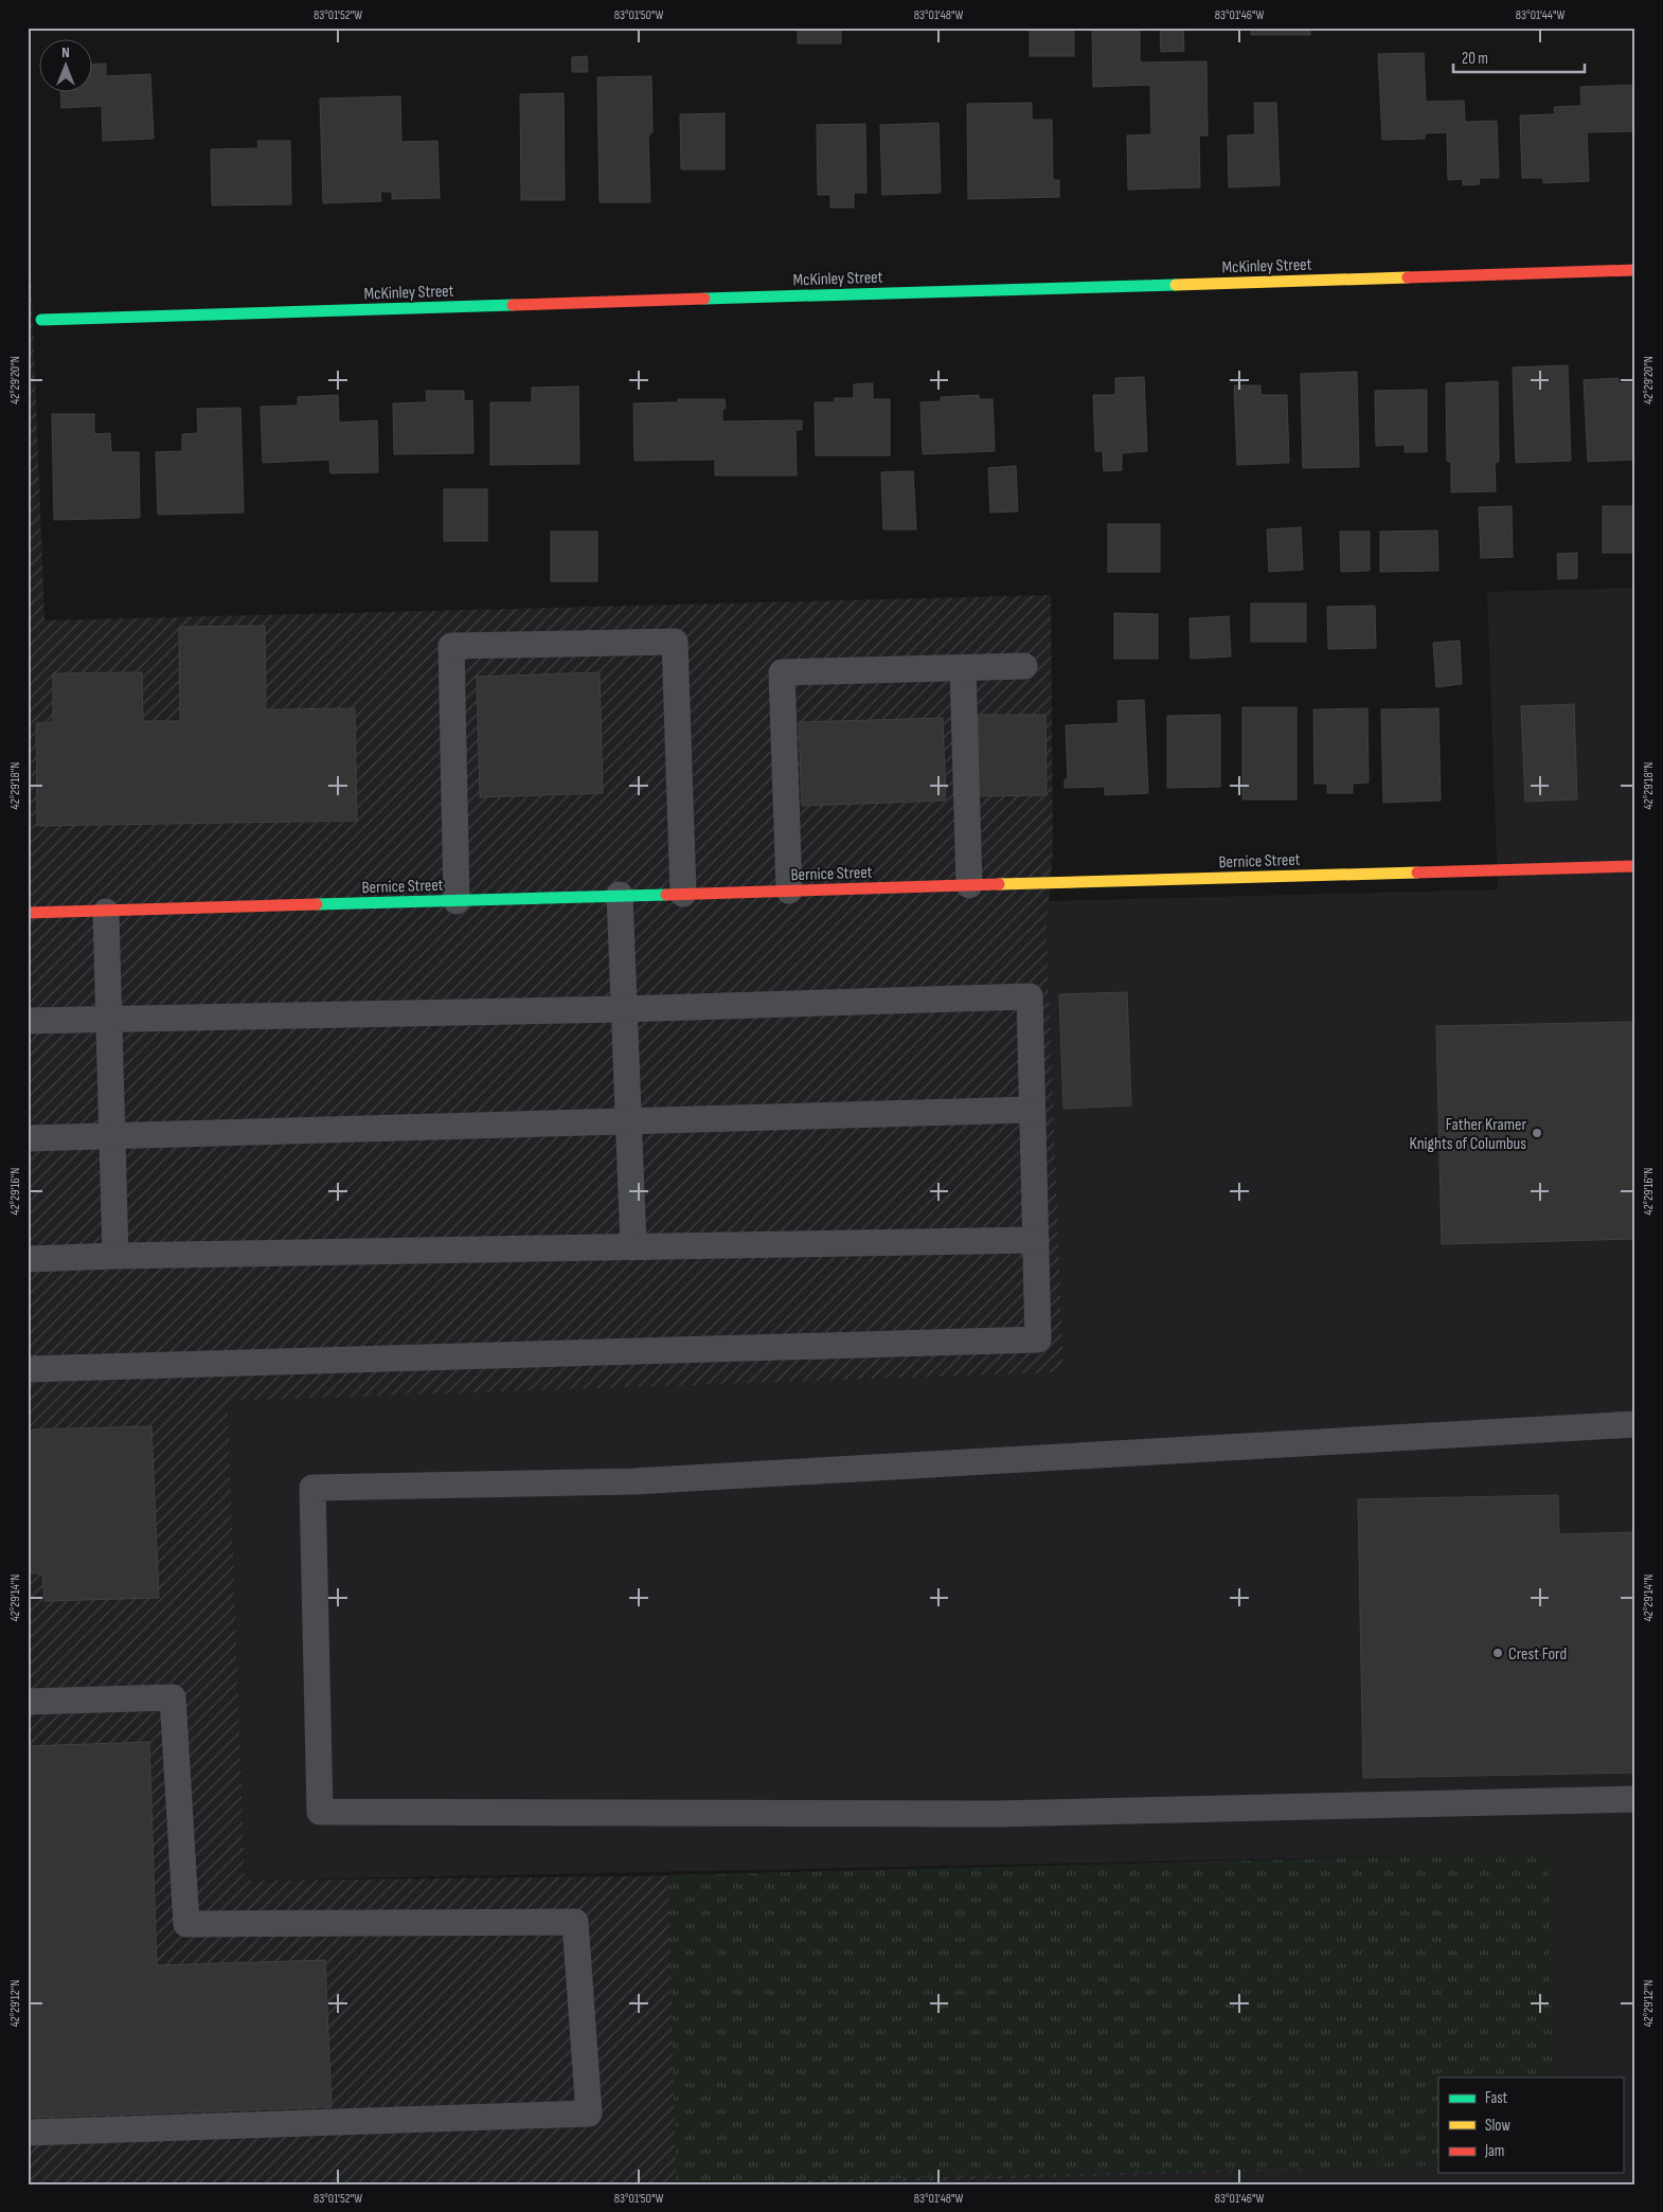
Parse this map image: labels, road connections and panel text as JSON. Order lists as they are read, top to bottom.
{
  "streets": {
    "street": ["McKinley Street", "Bernice Street"]
  },
  "places": ["Father Kramer Knights of Columbus", "Crest Ford"],
  "legend": ["Fast", "Slow", "Jam"],
  "scale_bar": "20 m",
  "north": "top",
  "coordinates": [
    "83°01'52\"W",
    "83°01'50\"W",
    "83°01'48\"W",
    "83°01'46\"W",
    "83°01'44\"W",
    "42°29'20\"N",
    "42°29'18\"N",
    "42°29'16\"N",
    "42°29'14\"N",
    "42°29'12\"N"
  ]
}
